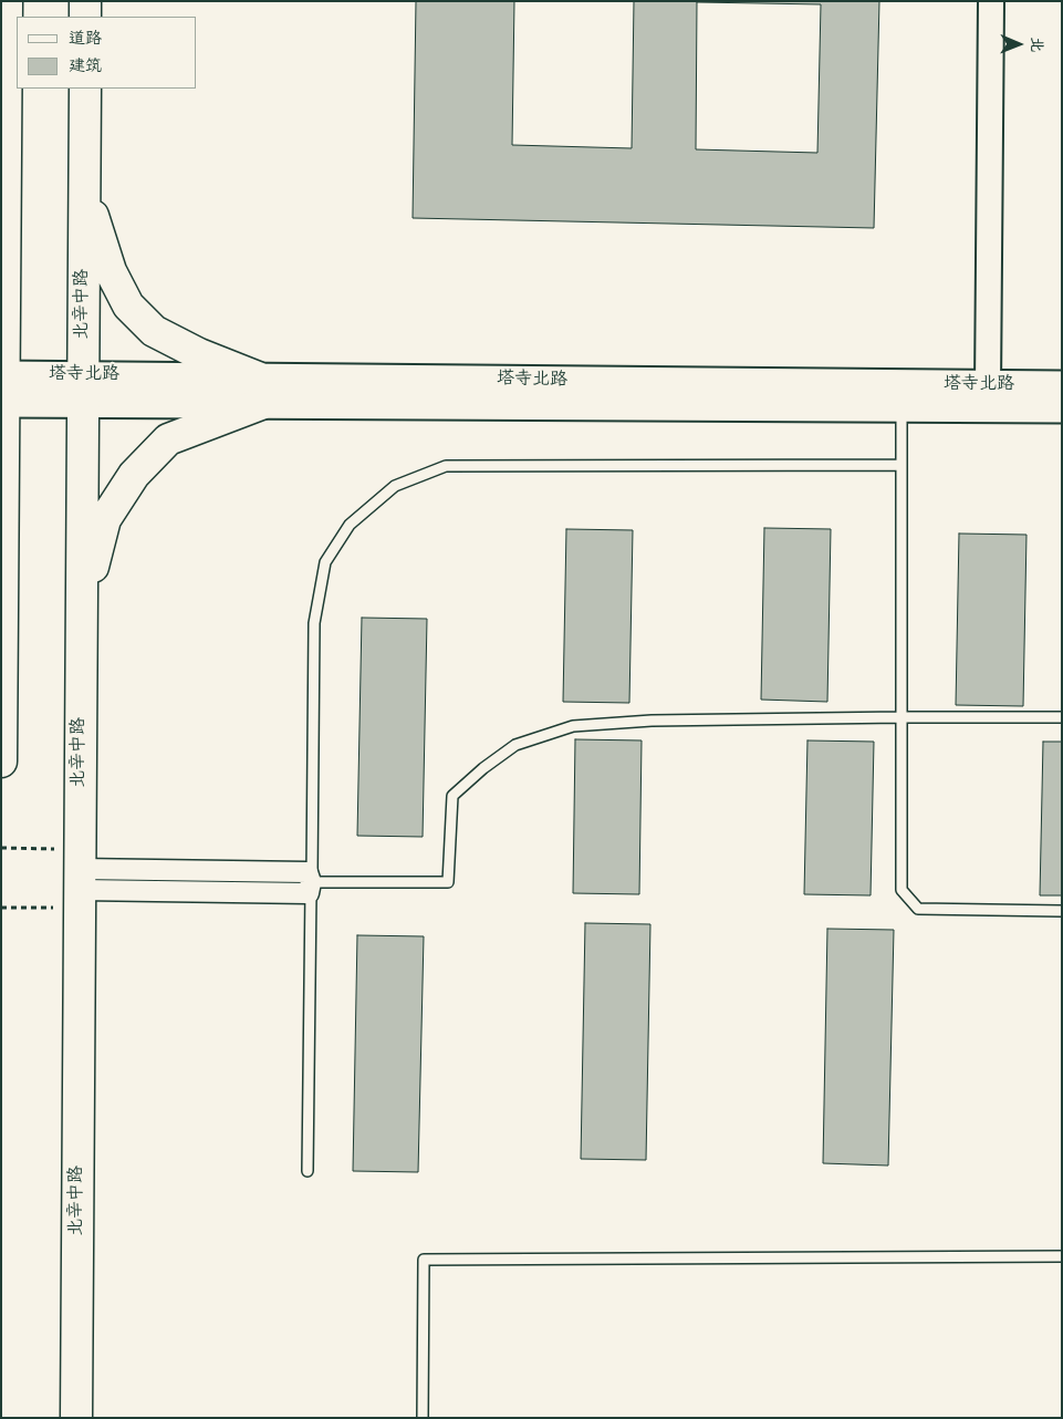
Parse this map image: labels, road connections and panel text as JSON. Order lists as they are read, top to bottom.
{
  "streets": {
    "main road": ["北辛中路", "塔寺北路"]
  },
  "crossings": [
    ["北辛中路", "塔寺北路"]
  ],
  "legend": ["道路", "建筑"],
  "north": "right"
}
